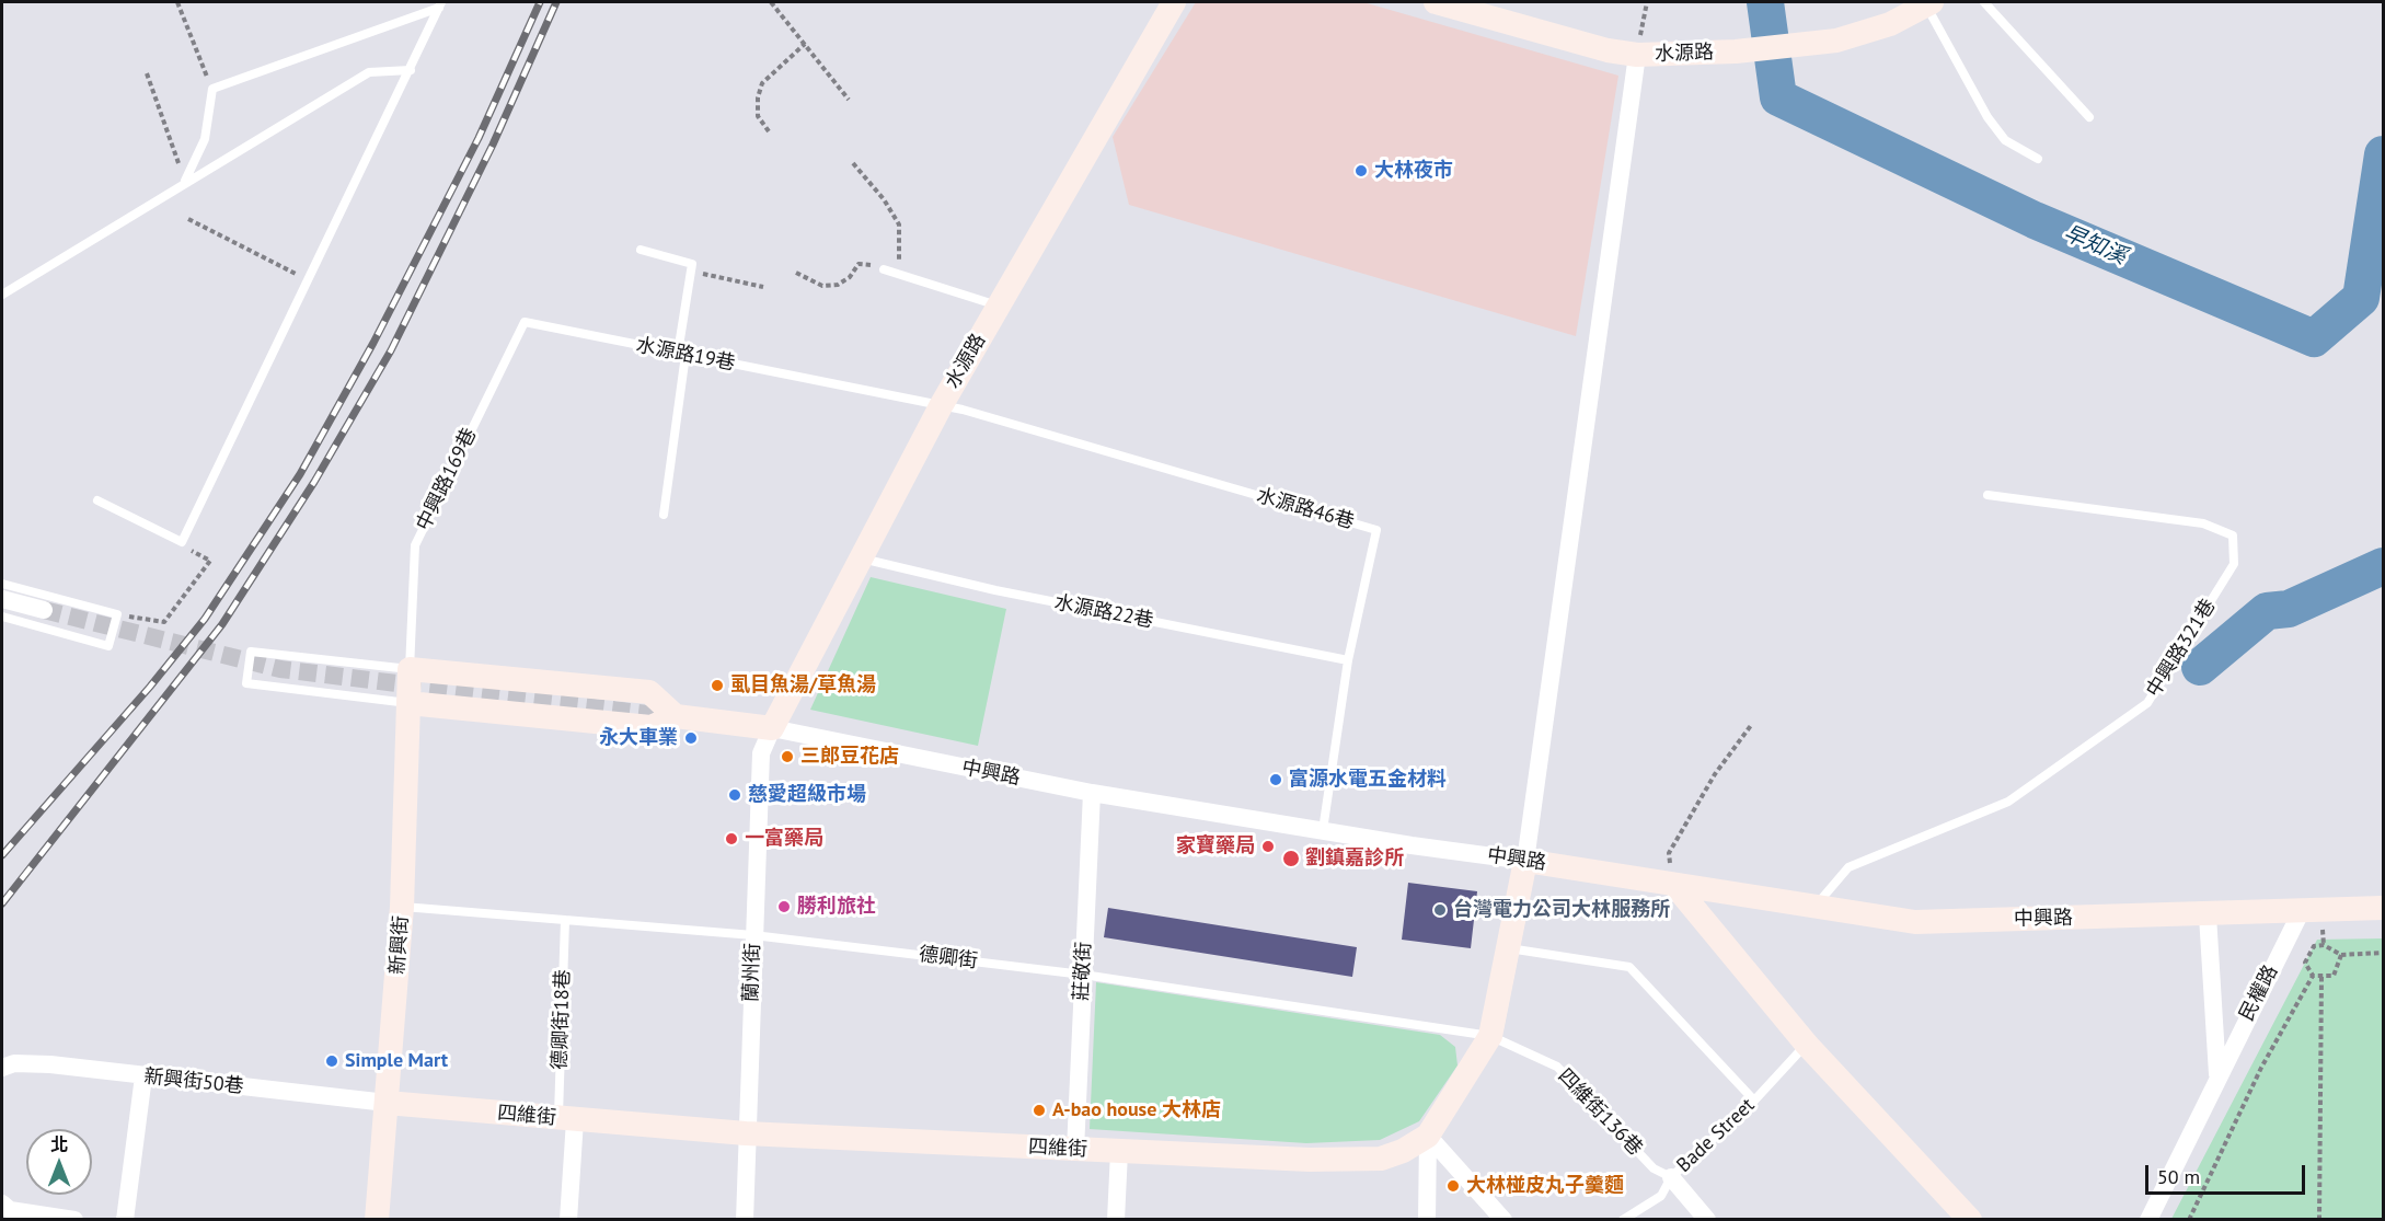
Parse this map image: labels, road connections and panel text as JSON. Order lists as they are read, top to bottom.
{
  "streets": {
    "street": [
      "水源路",
      "中興路",
      "新興街",
      "莊敬街",
      "蘭州街",
      "民權路",
      "新興街50巷",
      "四維街"
    ],
    "lane": [
      "水源路19巷",
      "中興路169巷",
      "水源路46巷",
      "水源路22巷",
      "中興路321巷",
      "德卿街",
      "德卿街18巷",
      "四維街136巷",
      "Bade Street"
    ]
  },
  "crossings": [
    ["水源路", "水源路19巷"],
    ["水源路", "水源路46巷"],
    ["水源路", "水源路22巷"],
    ["水源路", "中興路"],
    ["水源路", "蘭州街"],
    ["水源路19巷", "中興路169巷"],
    ["水源路19巷", "水源路46巷"],
    ["中興路169巷", "新興街"],
    ["水源路46巷", "水源路22巷"],
    ["水源路46巷", "中興路"],
    ["中興路321巷", "中興路"],
    ["中興路", "莊敬街"],
    ["中興路", "蘭州街"],
    ["中興路", "民權路"],
    ["中興路", "四維街"],
    ["新興街", "德卿街"],
    ["新興街", "新興街50巷"],
    ["新興街", "四維街"],
    ["德卿街", "莊敬街"],
    ["德卿街", "蘭州街"],
    ["德卿街", "德卿街18巷"],
    ["德卿街", "四維街136巷"],
    ["德卿街", "四維街"],
    ["莊敬街", "四維街"],
    ["蘭州街", "四維街"],
    ["德卿街18巷", "四維街"],
    ["新興街50巷", "四維街"],
    ["四維街136巷", "四維街"],
    ["四維街136巷", "Bade Street"]
  ],
  "water": ["早知溪"],
  "places": [
    "大林夜市",
    "虱目魚湯/草魚湯",
    "永大車業",
    "三郎豆花店",
    "富源水電五金材料",
    "慈愛超級市場",
    "一富藥局",
    "家寶藥局",
    "劉鎮嘉診所",
    "勝利旅社",
    "台灣電力公司大林服務所",
    "Simple Mart",
    "A-bao house 大林店",
    "大林椪皮丸子羹麵"
  ],
  "scale_bar": "50 m",
  "north": "top"
}
